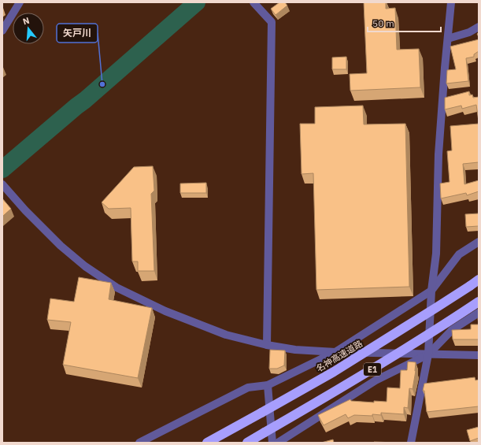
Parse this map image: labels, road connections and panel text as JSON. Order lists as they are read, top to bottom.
{
  "streets": {
    "highway": ["名神高速道路", "E1"]
  },
  "places": ["矢戸川"],
  "scale_bar": "50 m",
  "north": "top"
}
